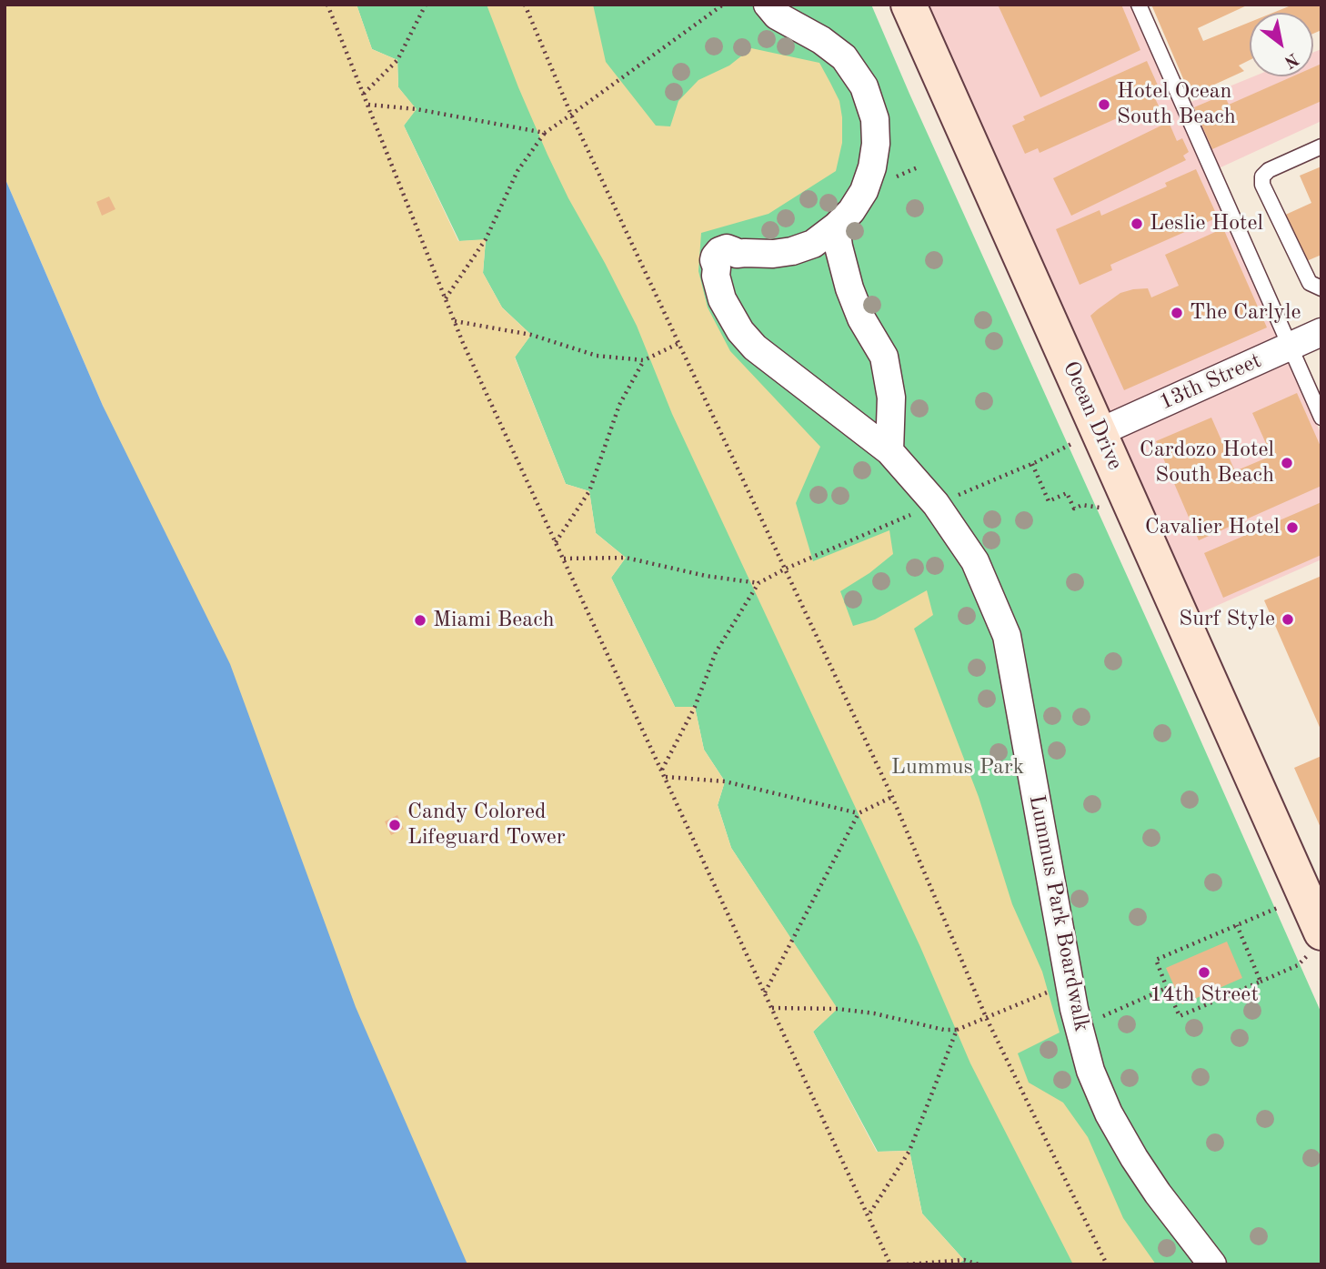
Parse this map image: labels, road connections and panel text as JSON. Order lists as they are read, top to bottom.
{
  "streets": {
    "street": ["13th Street", "Ocean Drive", "Lummus Park Boardwalk"]
  },
  "crossings": [
    ["13th Street", "Ocean Drive"]
  ],
  "parks": ["Lummus Park"],
  "places": [
    "Hotel Ocean South Beach",
    "Leslie Hotel",
    "The Carlyle",
    "Cardozo Hotel South Beach",
    "Cavalier Hotel",
    "Surf Style",
    "Miami Beach",
    "Candy Colored Lifeguard Tower",
    "14th Street"
  ],
  "north": "bottom right"
}
